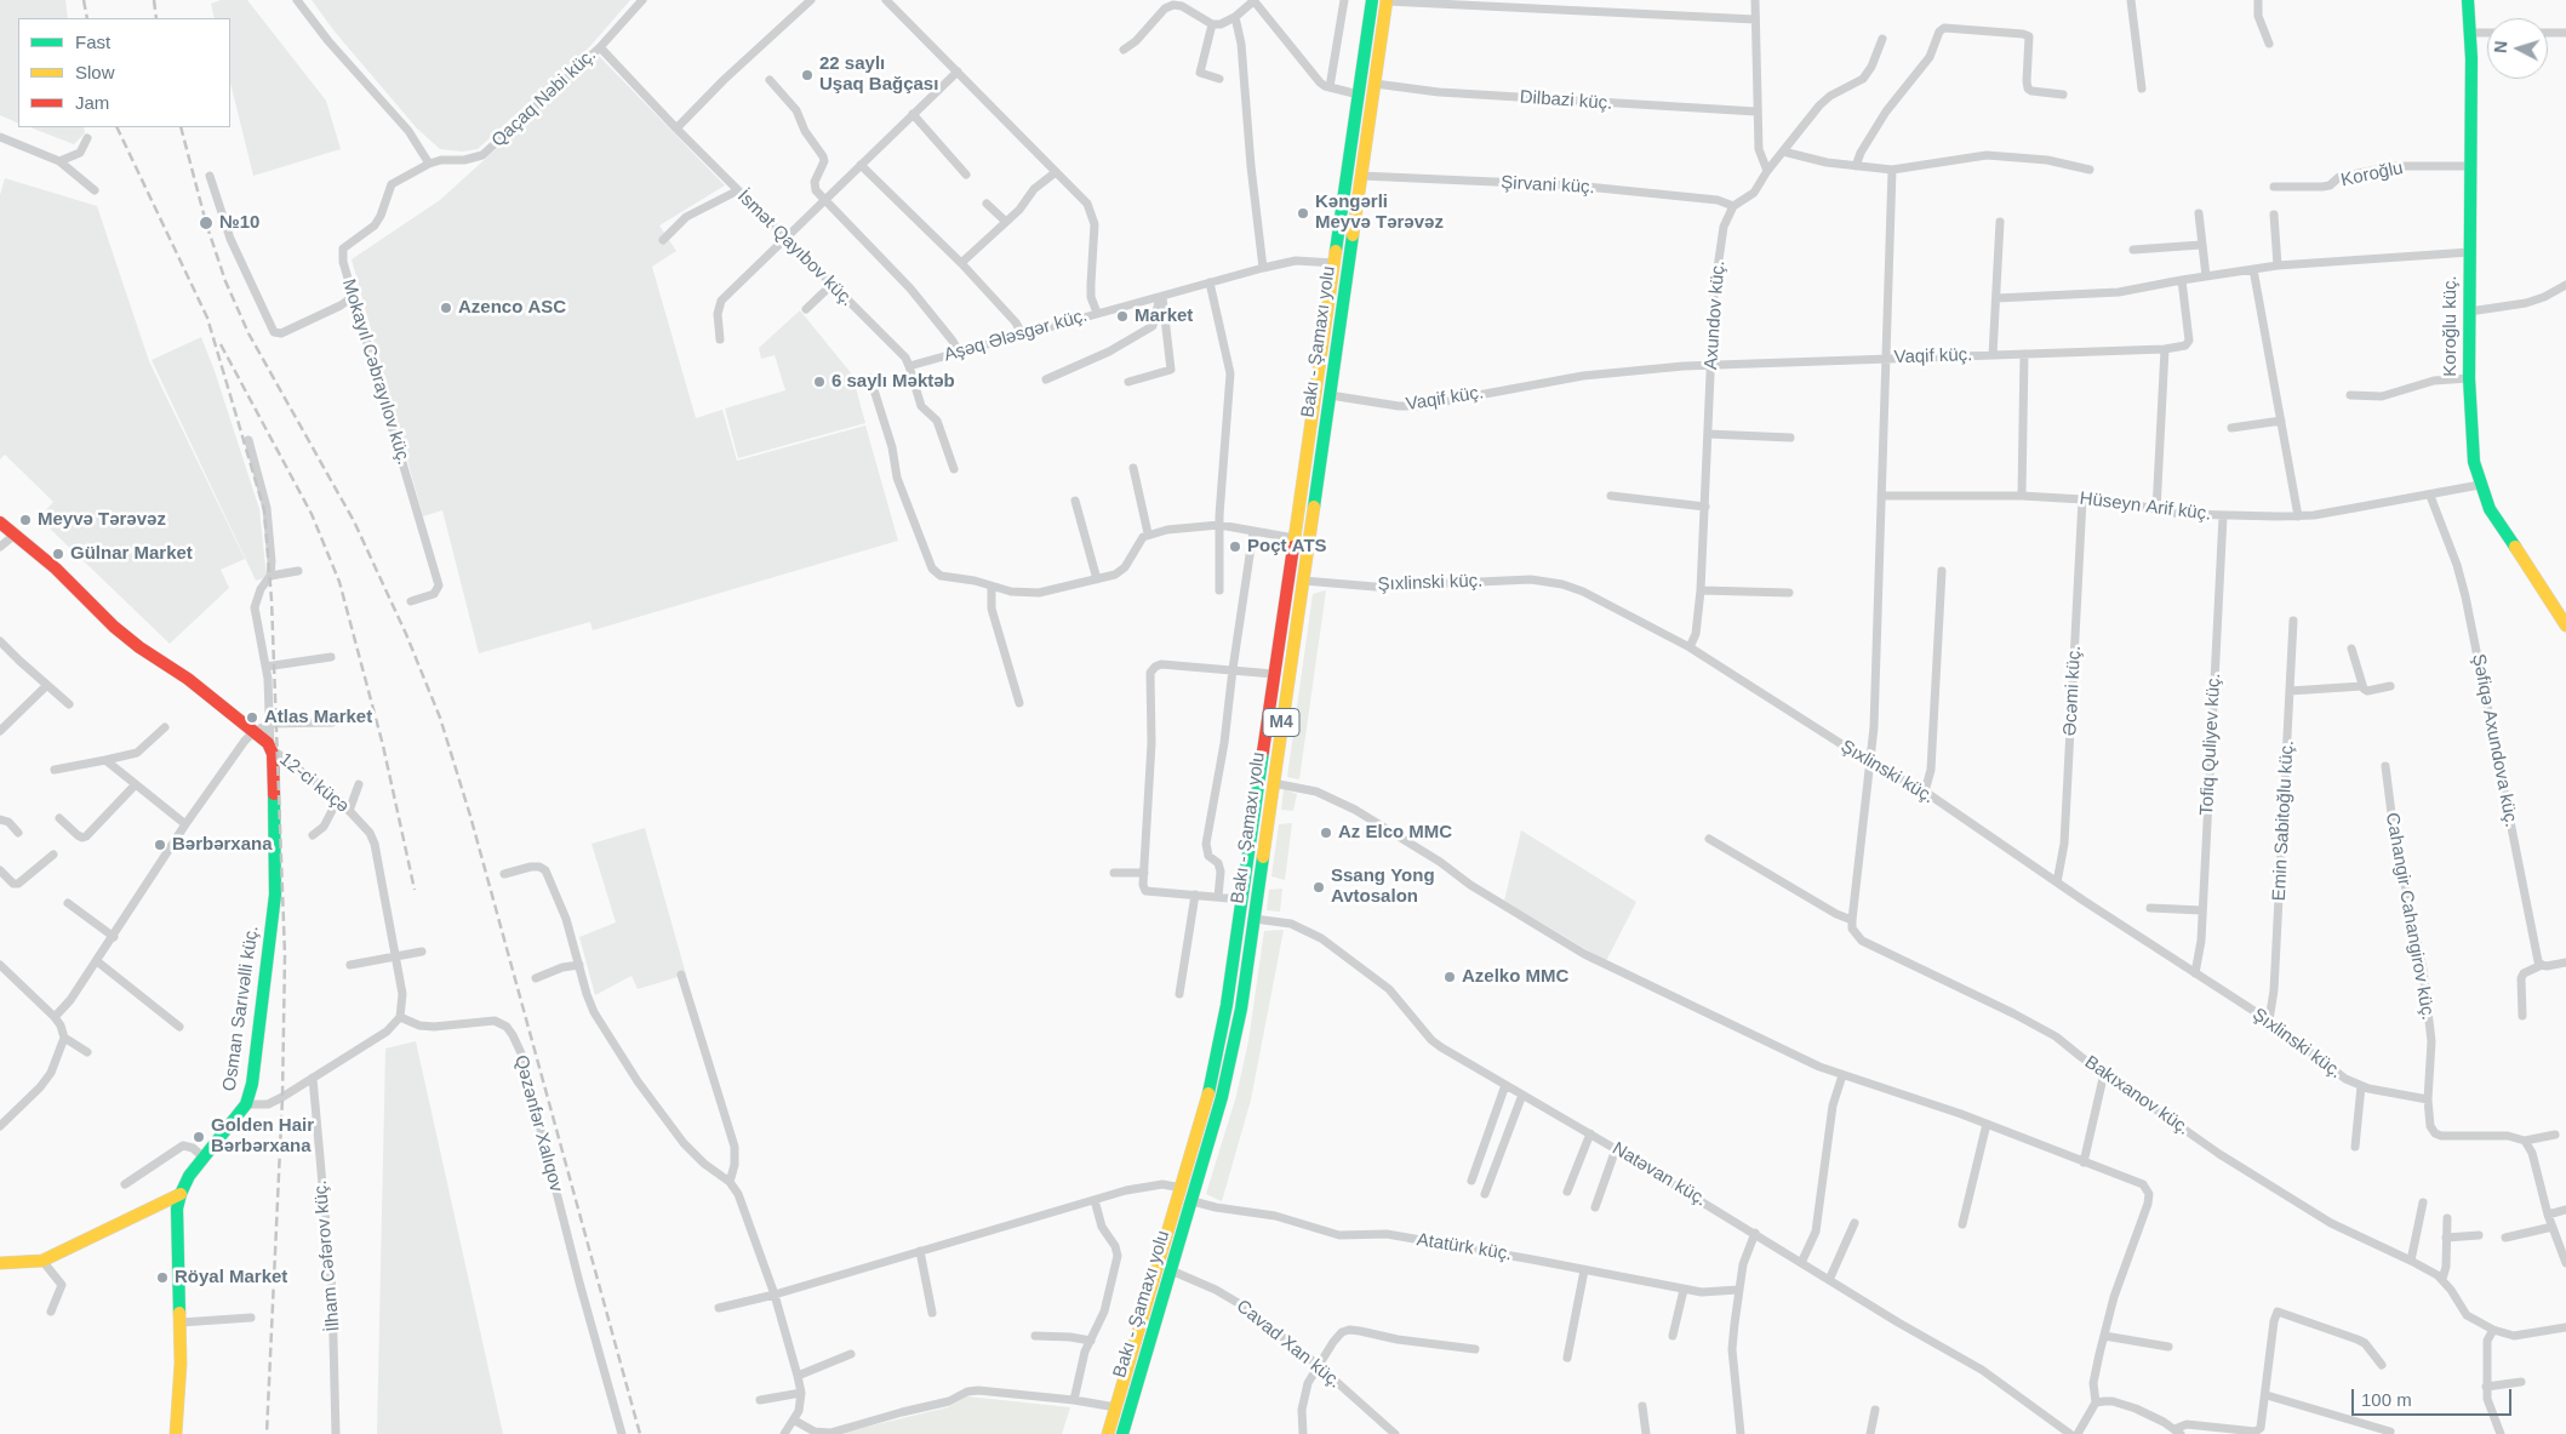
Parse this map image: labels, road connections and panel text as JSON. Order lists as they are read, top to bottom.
{
  "streets": {
    "main road": [
      "Koroğlu küç.",
      "Bakı - Şamaxı yolu",
      "M4",
      "Osman Sarıvəlli küç."
    ],
    "street": [
      "Qaçaq Nəbi küç.",
      "Dilbazi küç.",
      "Koroğlu",
      "Şirvani küç.",
      "İsmət Qayıbov küç.",
      "Axundov küç.",
      "Aşəq Ələsgər küç.",
      "Vaqif küç.",
      "Mokayıl Cəbrayılov küç.",
      "Hüseyn Arif küç.",
      "Şıxlinski küç.",
      "Əcəmi küç.",
      "Şəfiqə Axundova küç.",
      "Tofiq Quliyev küç.",
      "12-ci küçə",
      "Emin Sabitoğlu küç.",
      "Cahangir Cahangirov küç.",
      "Bakıxanov küç.",
      "Qəzənfər Xalıqov",
      "Natəvan küç.",
      "Atatürk küç.",
      "İlham Cəfərov küç.",
      "Cavad Xan küç."
    ]
  },
  "crossings": [
    ["Qaçaq Nəbi küç.", "İsmət Qayıbov küç."],
    ["Qaçaq Nəbi küç.", "Mokayıl Cəbrayılov küç."],
    ["Dilbazi küç.", "Bakı - Şamaxı yolu"],
    ["Koroğlu", "Koroğlu küç."],
    ["Şirvani küç.", "Axundov küç."],
    ["Şirvani küç.", "Bakı - Şamaxı yolu"],
    ["İsmət Qayıbov küç.", "Aşəq Ələsgər küç."],
    ["Axundov küç.", "Vaqif küç."],
    ["Axundov küç.", "Şıxlinski küç."],
    ["Koroğlu küç.", "Hüseyn Arif küç."],
    ["Aşəq Ələsgər küç.", "Bakı - Şamaxı yolu"],
    ["Bakı - Şamaxı yolu", "Vaqif küç."],
    ["Bakı - Şamaxı yolu", "Şıxlinski küç."],
    ["Bakı - Şamaxı yolu", "Natəvan küç."],
    ["Bakı - Şamaxı yolu", "Atatürk küç."],
    ["Bakı - Şamaxı yolu", "Cavad Xan küç."],
    ["Hüseyn Arif küç.", "Əcəmi küç."],
    ["Hüseyn Arif küç.", "Şəfiqə Axundova küç."],
    ["Hüseyn Arif küç.", "Tofiq Quliyev küç."],
    ["Şıxlinski küç.", "Əcəmi küç."],
    ["Şıxlinski küç.", "Tofiq Quliyev küç."],
    ["Şıxlinski küç.", "Emin Sabitoğlu küç."],
    ["Şıxlinski küç.", "Cahangir Cahangirov küç."],
    ["12-ci küçə", "Osman Sarıvəlli küç."],
    ["12-ci küçə", "Qəzənfər Xalıqov"]
  ],
  "places": [
    "22 saylı Uşaq Bağçası",
    "Kəngərli Meyvə Tərəvəz",
    "№10",
    "Azenco ASC",
    "Market",
    "6 saylı Məktəb",
    "Meyvə Tərəvəz",
    "Poçt ATS",
    "Gülnar Market",
    "Atlas Market",
    "Az Elco MMC",
    "Bərbərxana",
    "Ssang Yong Avtosalon",
    "Azelko MMC",
    "Golden Hair Bərbərxana",
    "Röyal Market"
  ],
  "legend": ["Fast", "Slow", "Jam"],
  "scale_bar": "100 m",
  "north": "left"
}
